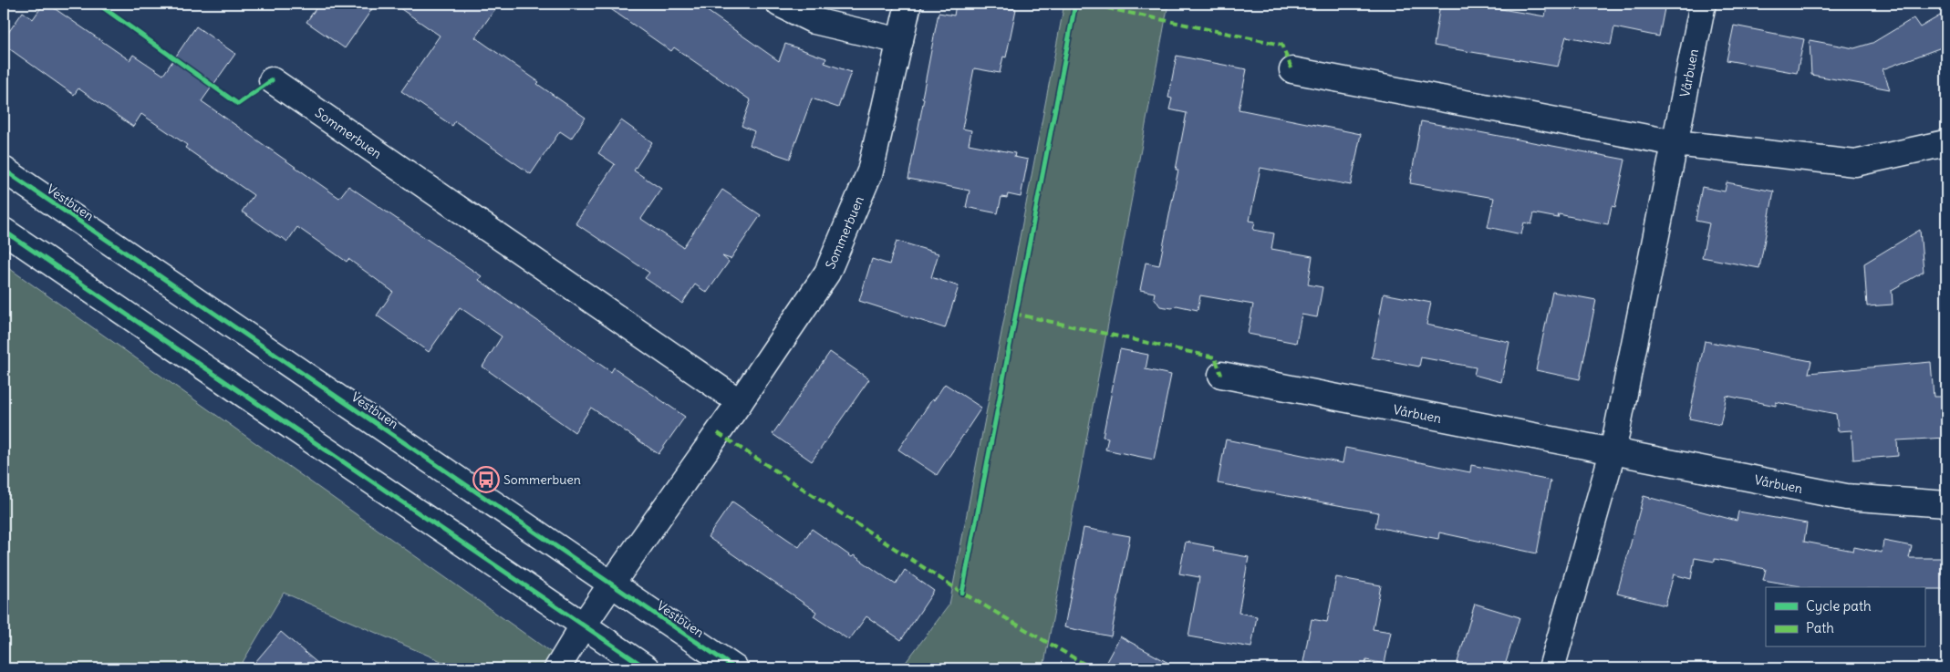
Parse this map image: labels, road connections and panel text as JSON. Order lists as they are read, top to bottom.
{
  "streets": {
    "street": ["Vårbuen", "Sommerbuen", "Vestbuen"]
  },
  "crossings": [
    ["Sommerbuen", "Vestbuen"]
  ],
  "places": {
    "bus stop": ["Sommerbuen"]
  },
  "legend": ["Cycle path", "Path"]
}
